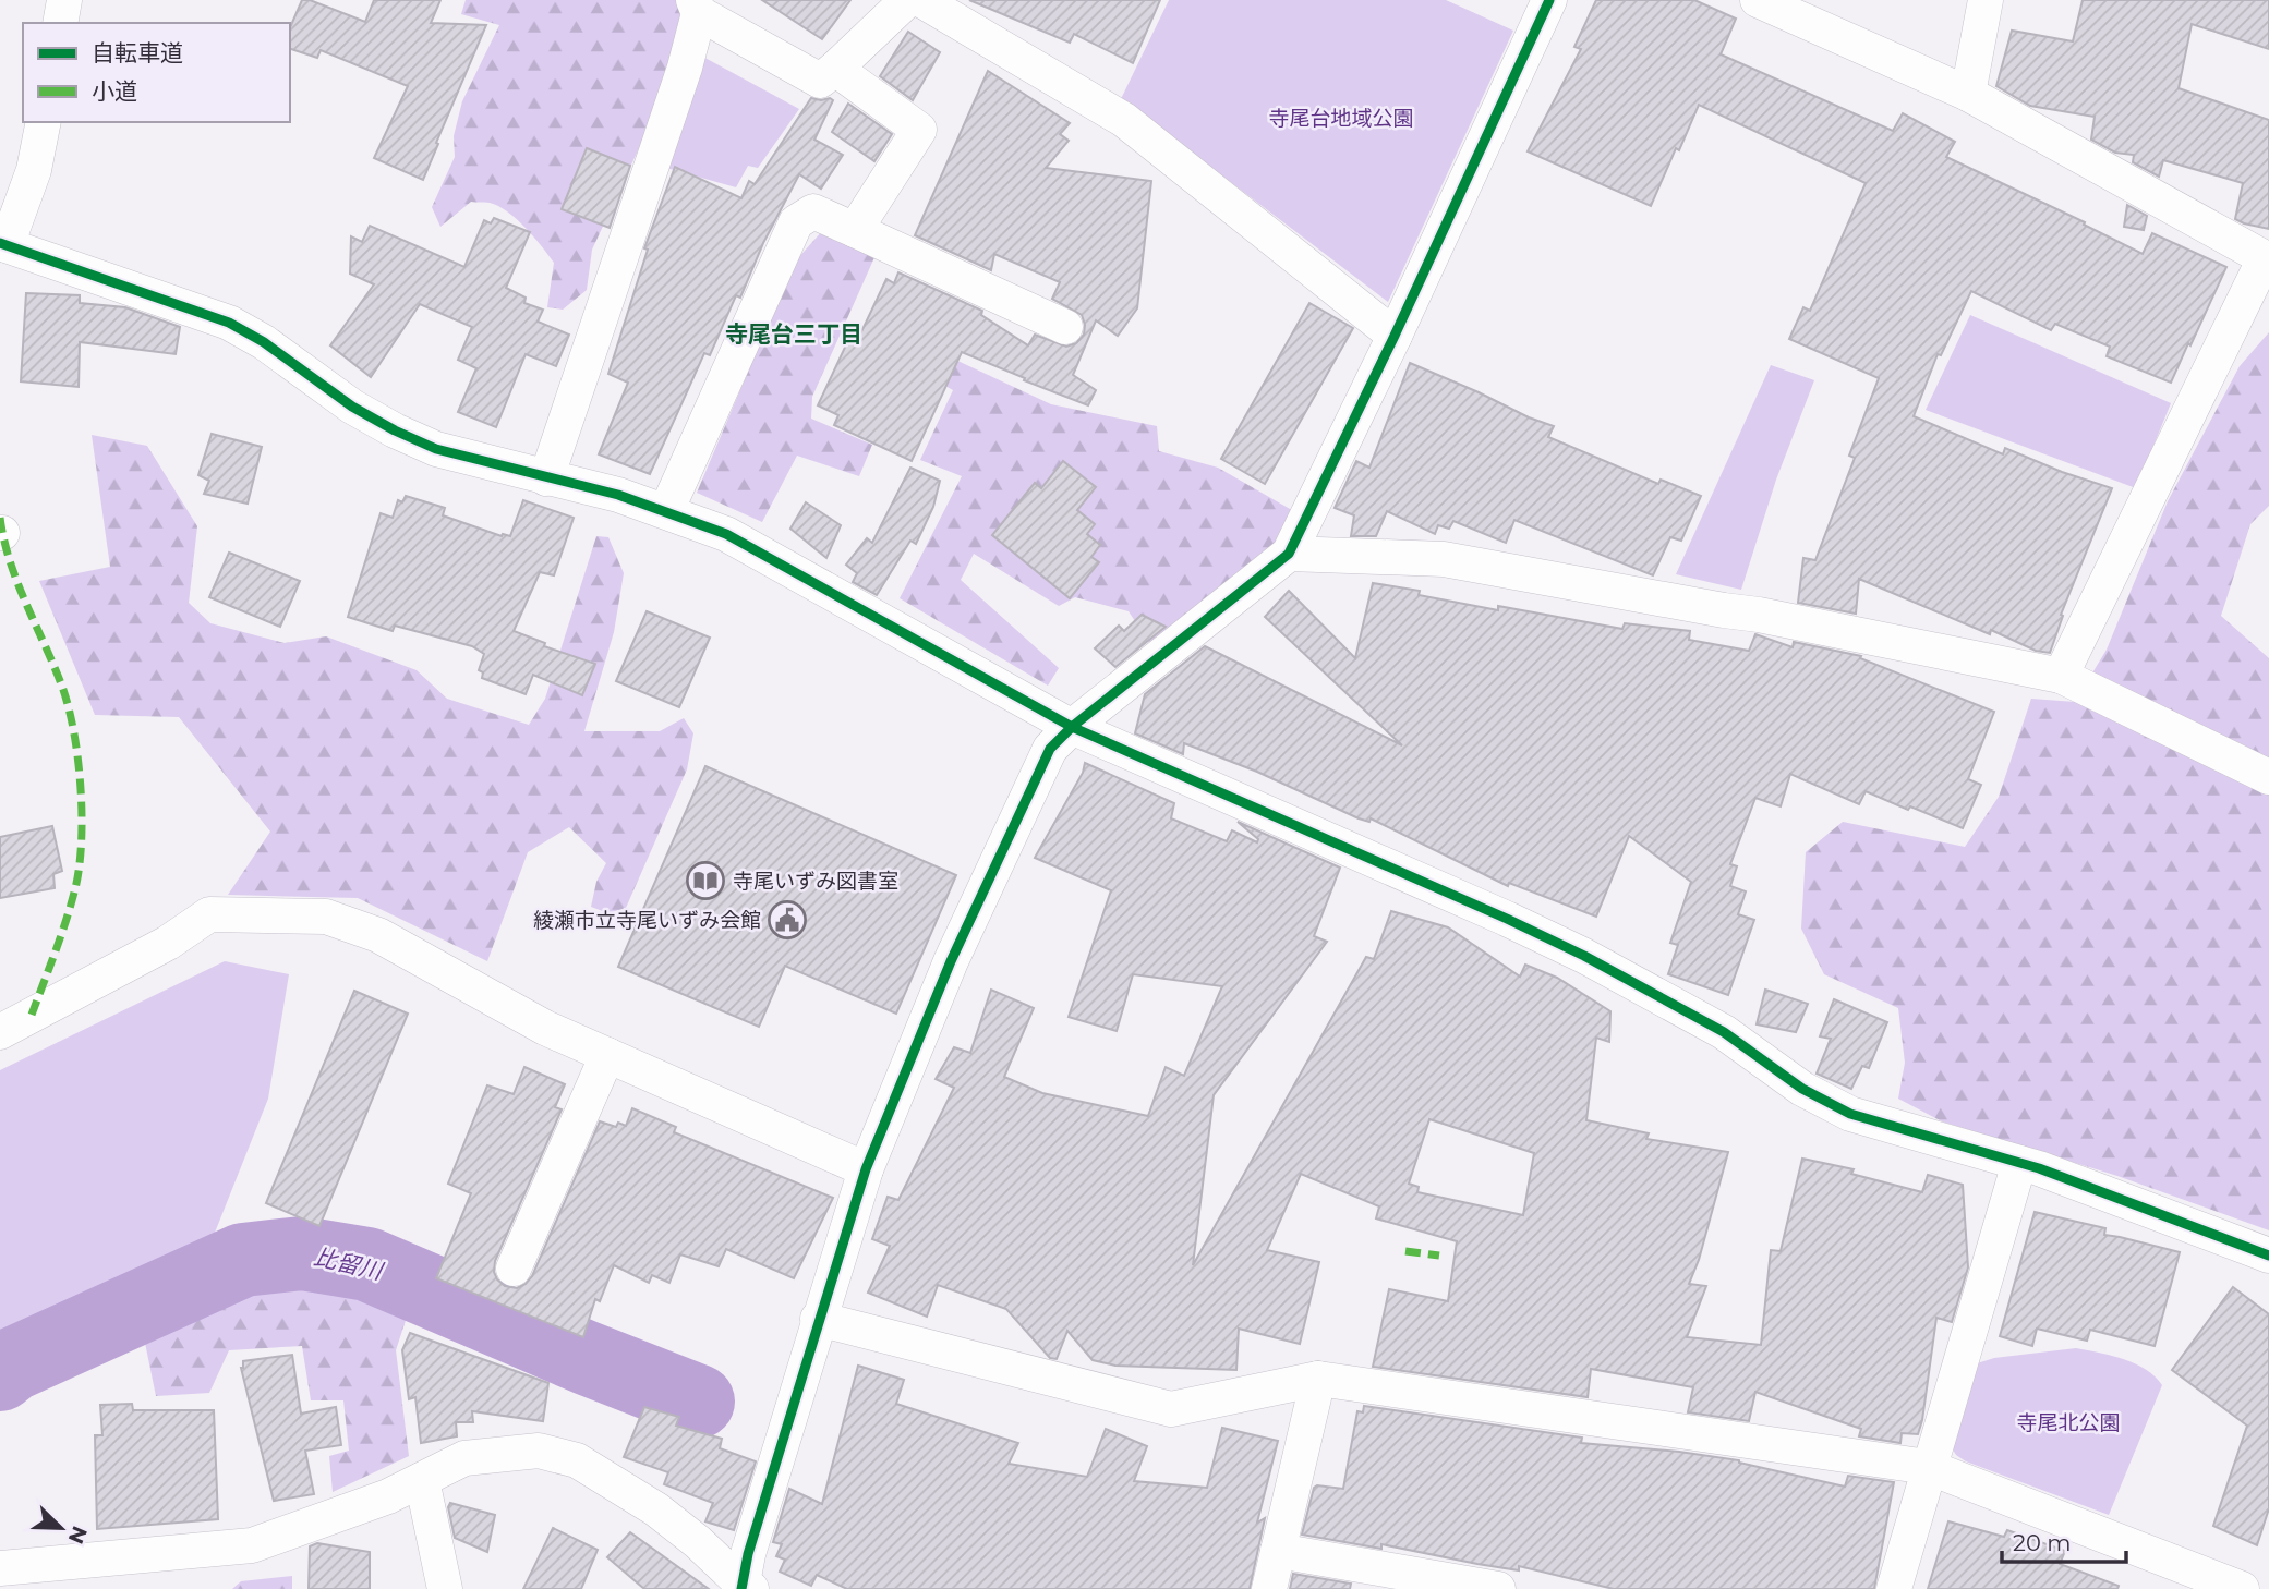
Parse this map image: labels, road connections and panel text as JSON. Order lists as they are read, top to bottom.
{
  "districts": ["寺尾台三丁目"],
  "water": ["比留川"],
  "parks": ["寺尾台地域公園", "寺尾北公園"],
  "places": {
    "library": ["寺尾いずみ図書室"],
    "public building": ["綾瀬市立寺尾いずみ会館"]
  },
  "legend": ["自転車道", "小道"],
  "scale_bar": "20 m",
  "north": "bottom right"
}
